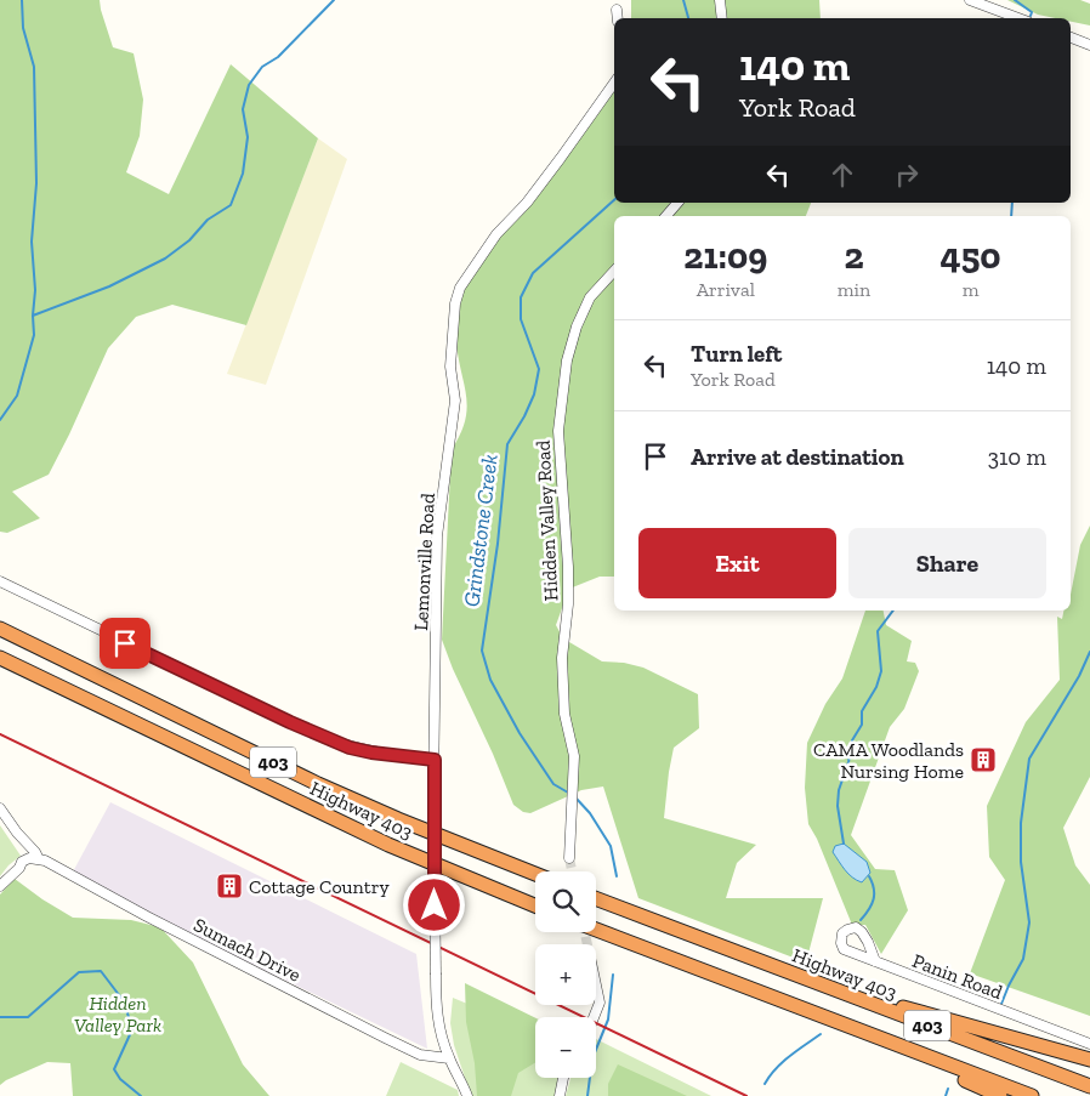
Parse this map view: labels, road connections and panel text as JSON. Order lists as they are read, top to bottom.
{
  "streets": {
    "highway": ["403", "Highway 403"],
    "street": [
      "Hidden Valley Road",
      "Lemonville Road",
      "Sumach Drive",
      "Panin Road"
    ]
  },
  "crossings": [
    ["Lemonville Road", "Sumach Drive"]
  ],
  "water": ["Grindstone Creek"],
  "parks": ["Hidden Valley Park"],
  "places": {
    "building": ["CAMA Woodlands Nursing Home", "Cottage Country"]
  },
  "page": {
    "turn": ["140 m", "York Road"],
    "eta": [
      "21:09",
      "Arrival",
      "2",
      "min",
      "450",
      "m"
    ],
    "list": [
      {
        "name": "Turn left",
        "note": "York Road",
        "value": "140 m"
      },
      {
        "name": "Arrive at destination",
        "value": "310 m"
      }
    ],
    "buttons": ["Exit", "Share"],
    "map_buttons": ["+", "−"]
  }
}
